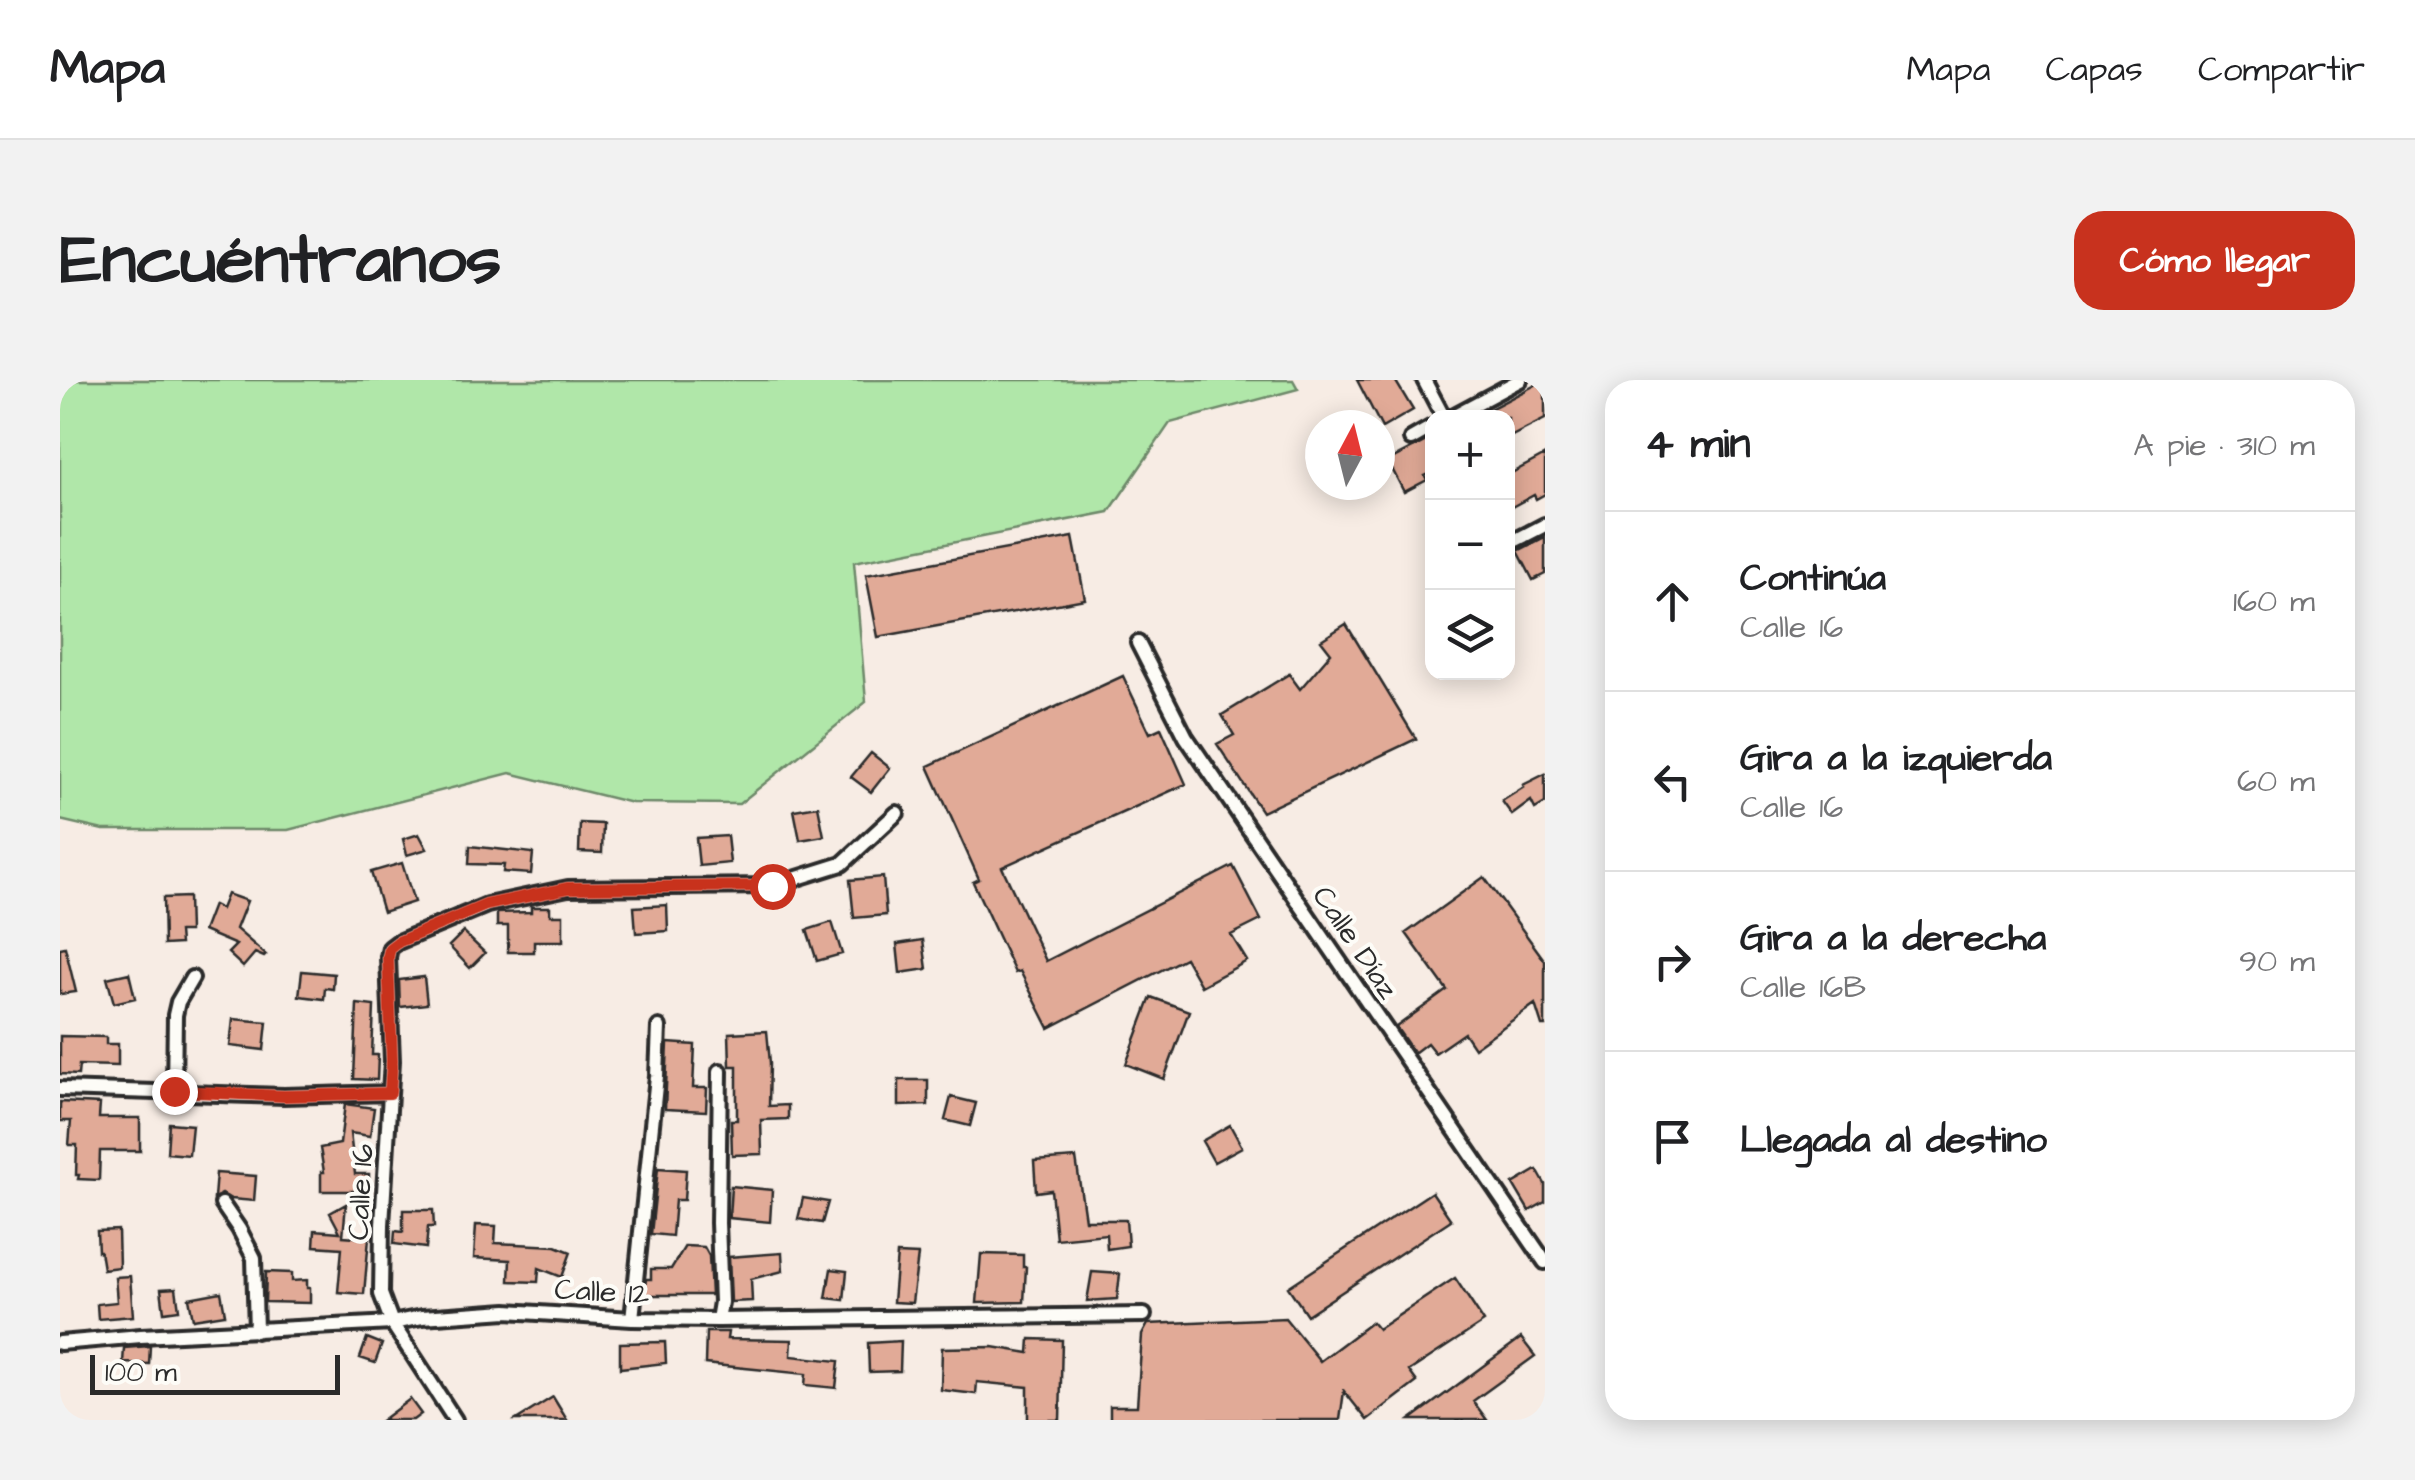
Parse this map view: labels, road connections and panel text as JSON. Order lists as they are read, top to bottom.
{
  "streets": {
    "street": ["Calle Díaz", "Calle 16", "Calle 12"]
  },
  "crossings": [
    ["Calle 16", "Calle 12"]
  ],
  "scale_bar": "100 m",
  "north": "top",
  "page": {
    "header": "Mapa",
    "nav": ["Mapa", "Capas", "Compartir"],
    "buttons": "Cómo llegar",
    "title": "Encuéntranos",
    "heading": ["4 min", "A pie · 310 m"],
    "map_buttons": ["+", "−"],
    "list": [
      ["Continúa", "Calle 16", "160 m"],
      ["Gira a la izquierda", "Calle 16", "60 m"],
      ["Gira a la derecha", "Calle 16B", "90 m"],
      "Llegada al destino"
    ],
    "scale": "100 m"
  }
}
